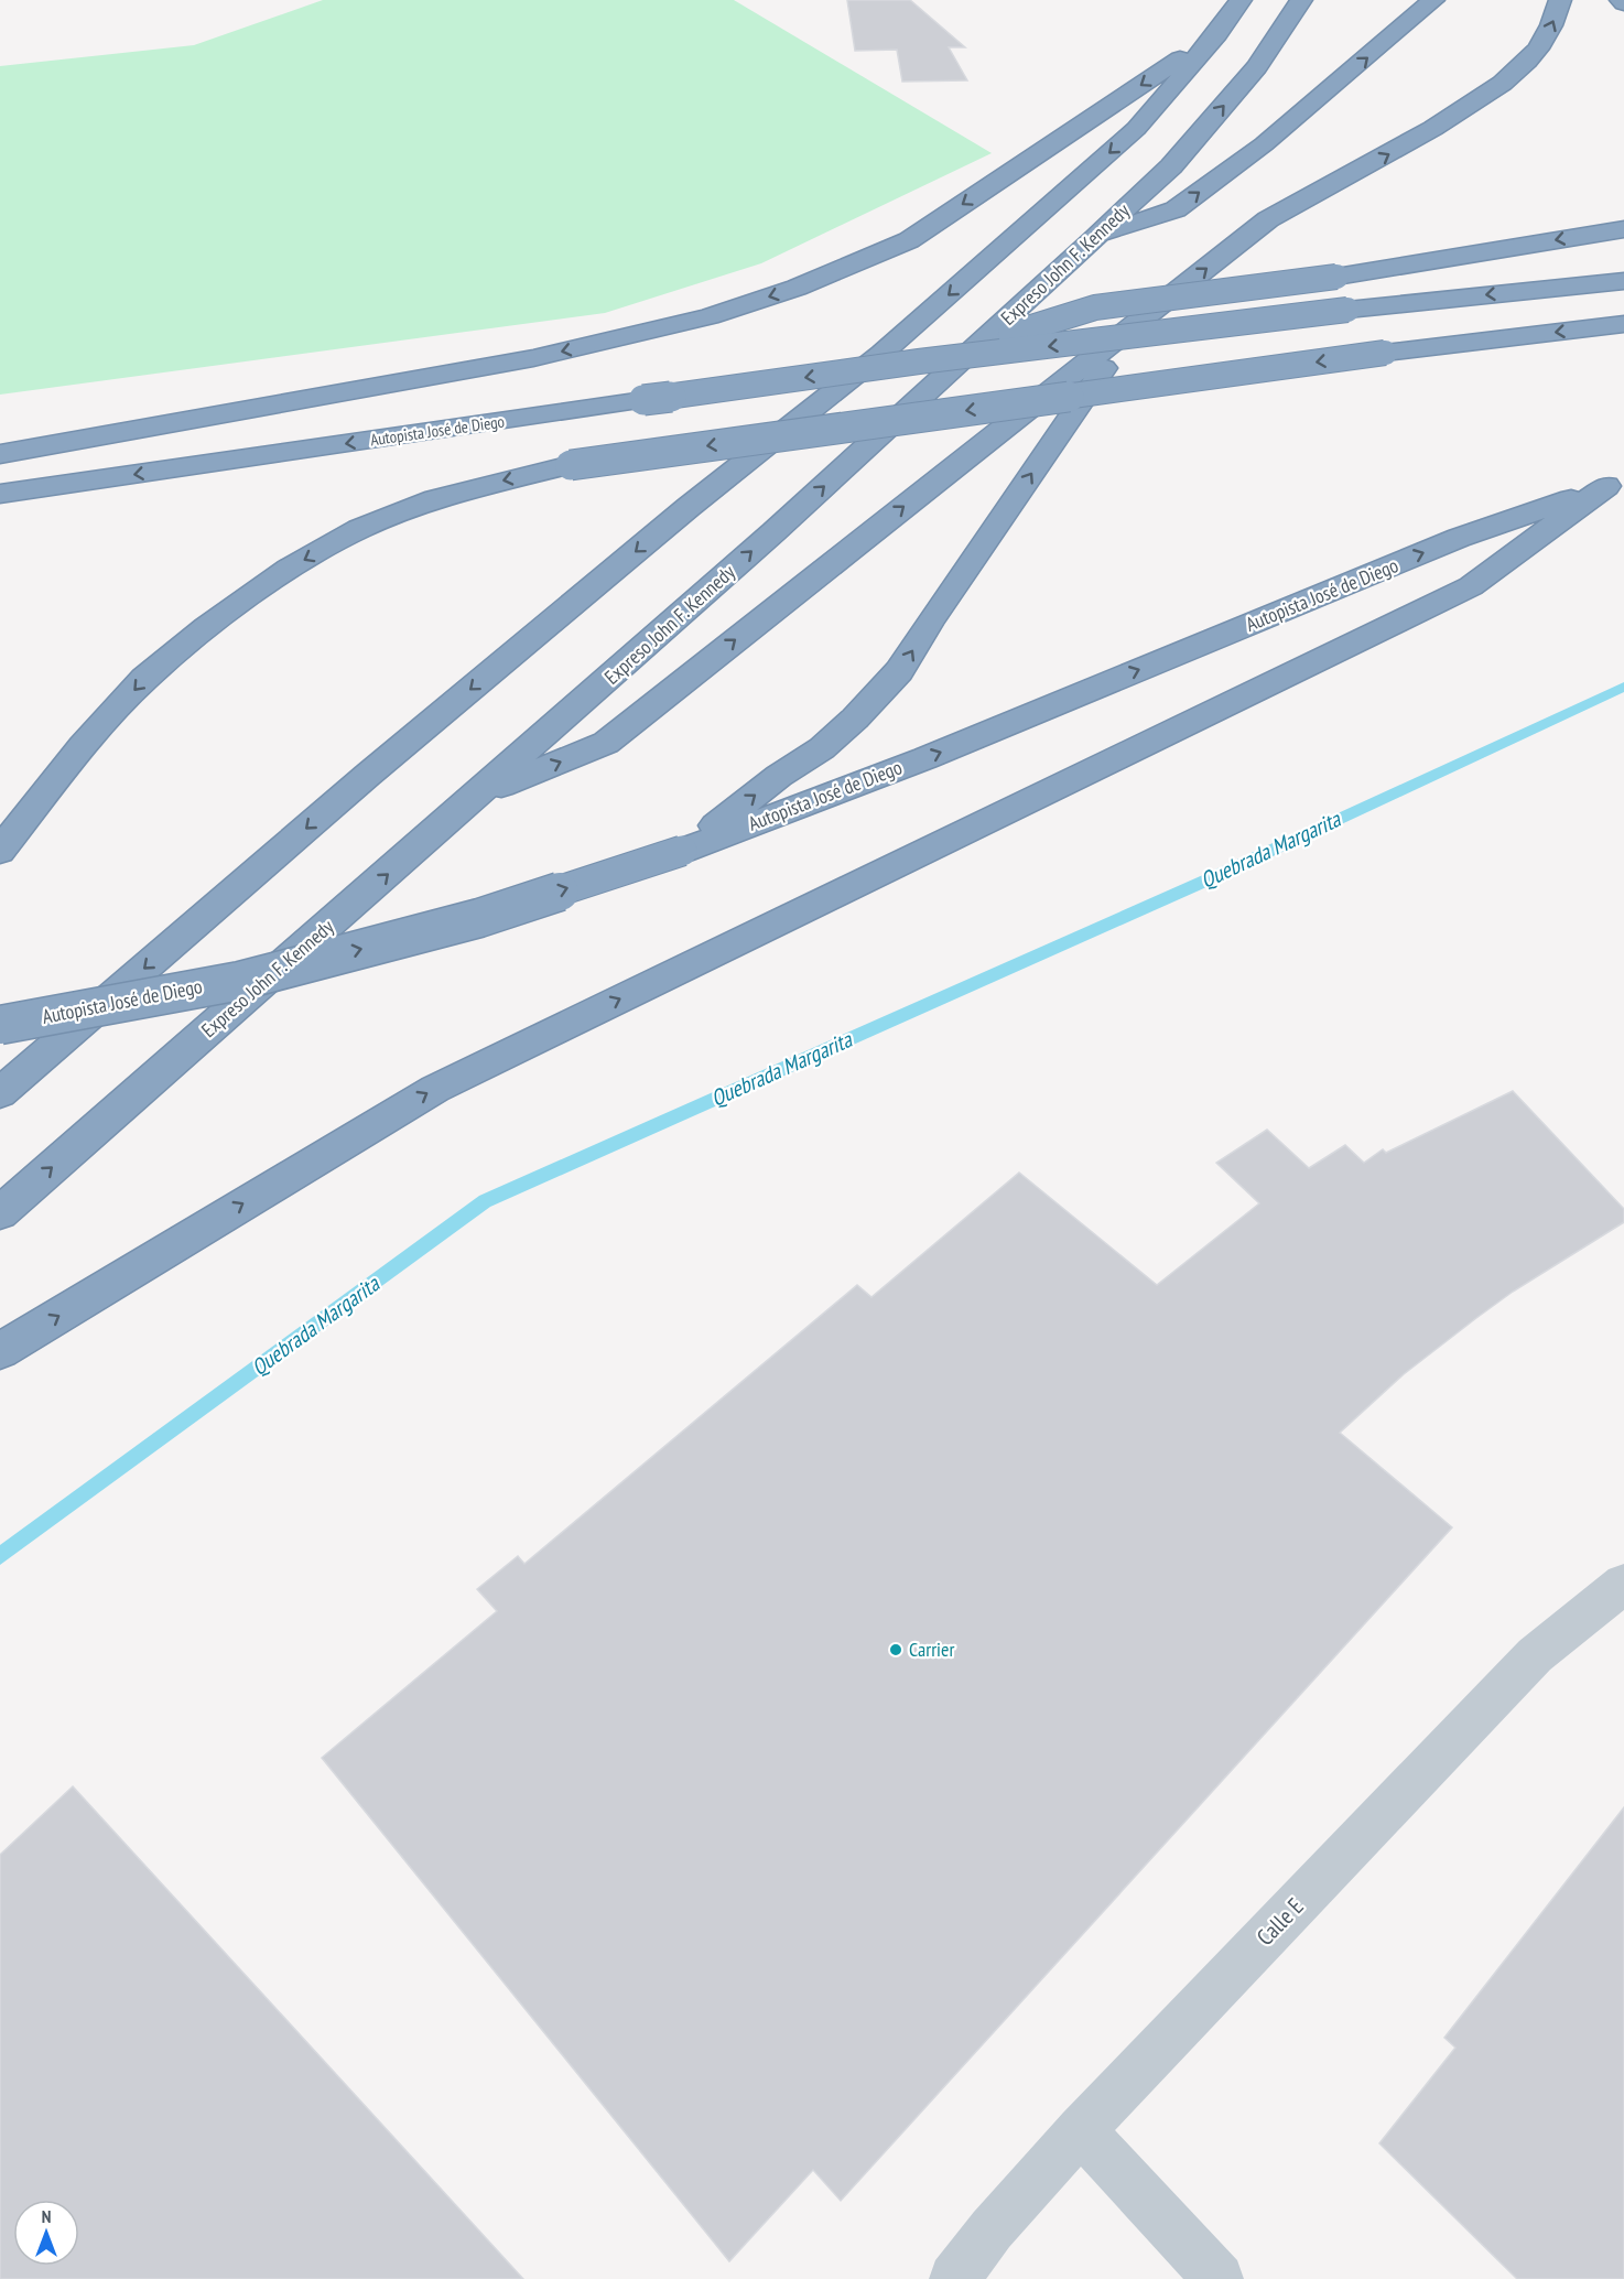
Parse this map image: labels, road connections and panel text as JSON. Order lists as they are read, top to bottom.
{
  "streets": {
    "highway": ["Expreso John F. Kennedy", "Autopista José de Diego"],
    "street": ["Calle E"]
  },
  "water": ["Quebrada Margarita"],
  "places": ["Carrier"],
  "north": "top"
}
